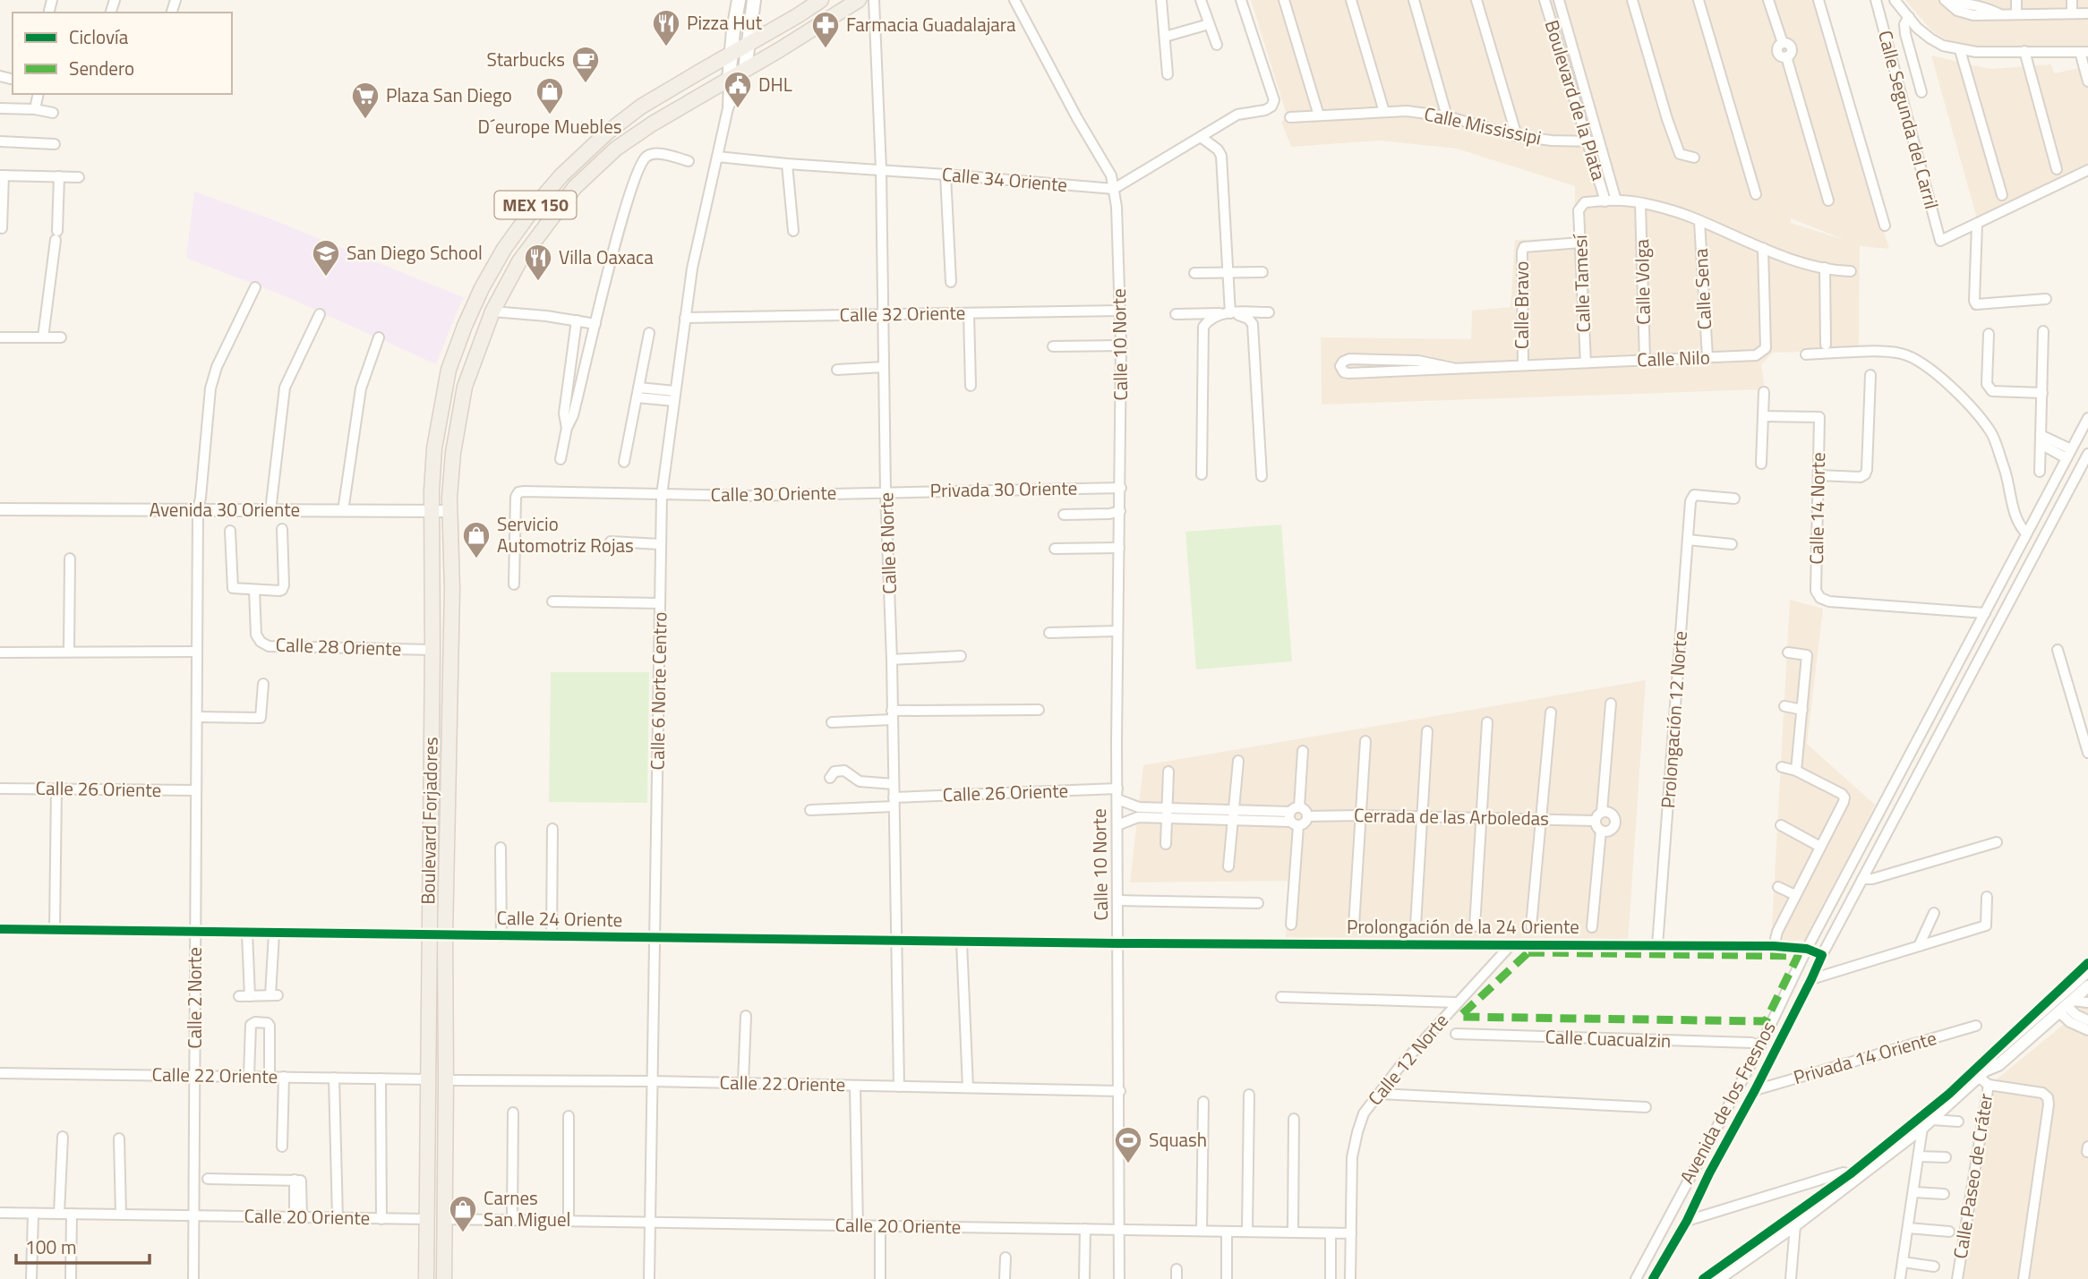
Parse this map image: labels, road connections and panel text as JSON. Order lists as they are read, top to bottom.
{
  "streets": {
    "main road": ["MEX 150", "Boulevard Forjadores"],
    "street": [
      "Boulevard de la Plata",
      "Calle Segunda del Carril",
      "Calle Mississipi",
      "Calle 34 Oriente",
      "Calle Volga",
      "Calle Tamesí",
      "Calle Sena",
      "Calle Bravo",
      "Calle 32 Oriente",
      "Calle 10 Norte",
      "Calle Nilo",
      "Privada 30 Oriente",
      "Calle 30 Oriente",
      "Calle 14 Norte",
      "Avenida 30 Oriente",
      "Calle 8 Norte",
      "Calle 28 Oriente",
      "Calle 6 Norte Centro",
      "Prolongación 12 Norte",
      "Calle 26 Oriente",
      "Cerrada de las Arboledas",
      "Calle 24 Oriente",
      "Prolongación de la 24 Oriente",
      "Calle 2 Norte",
      "Calle Cuacualzin",
      "Privada 14 Oriente",
      "Calle 12 Norte",
      "Calle 22 Oriente",
      "Avenida de los Fresnos",
      "Calle Paseo de Cráter",
      "Calle 20 Oriente"
    ]
  },
  "crossings": [
    ["Boulevard de la Plata", "Calle Mississipi"],
    ["Boulevard de la Plata", "Calle Tamesí"],
    ["Calle 34 Oriente", "Calle 10 Norte"],
    ["Calle 34 Oriente", "Calle 8 Norte"],
    ["Calle 34 Oriente", "Calle 6 Norte Centro"],
    ["MEX 150", "Calle 6 Norte Centro"],
    ["MEX 150", "Boulevard Forjadores"],
    ["Calle Volga", "Calle Nilo"],
    ["Calle Tamesí", "Calle Bravo"],
    ["Calle Tamesí", "Calle Nilo"],
    ["Calle Sena", "Calle Nilo"],
    ["Calle Bravo", "Calle Nilo"],
    ["Calle 32 Oriente", "Calle 10 Norte"],
    ["Calle 32 Oriente", "Calle 8 Norte"],
    ["Calle 32 Oriente", "Calle 6 Norte Centro"],
    ["Calle 10 Norte", "Privada 30 Oriente"],
    ["Calle 10 Norte", "Calle 26 Oriente"],
    ["Calle 10 Norte", "Calle 24 Oriente"],
    ["Calle 10 Norte", "Prolongación de la 24 Oriente"],
    ["Calle 10 Norte", "Calle 22 Oriente"],
    ["Calle 10 Norte", "Calle 20 Oriente"],
    ["Privada 30 Oriente", "Calle 30 Oriente"],
    ["Privada 30 Oriente", "Calle 8 Norte"],
    ["Calle 30 Oriente", "Calle 8 Norte"],
    ["Calle 30 Oriente", "Calle 6 Norte Centro"],
    ["Calle 14 Norte", "Avenida de los Fresnos"],
    ["Avenida 30 Oriente", "Boulevard Forjadores"],
    ["Avenida 30 Oriente", "Calle 2 Norte"],
    ["Calle 8 Norte", "Calle 26 Oriente"],
    ["Calle 8 Norte", "Calle 24 Oriente"],
    ["Calle 8 Norte", "Calle 22 Oriente"],
    ["Calle 28 Oriente", "Boulevard Forjadores"],
    ["Calle 6 Norte Centro", "Boulevard Forjadores"],
    ["Calle 6 Norte Centro", "Calle 24 Oriente"],
    ["Calle 6 Norte Centro", "Calle 22 Oriente"],
    ["Calle 6 Norte Centro", "Calle 20 Oriente"],
    ["Prolongación 12 Norte", "Prolongación de la 24 Oriente"],
    ["Calle 26 Oriente", "Calle 2 Norte"],
    ["Boulevard Forjadores", "Calle 24 Oriente"],
    ["Boulevard Forjadores", "Calle 22 Oriente"],
    ["Boulevard Forjadores", "Calle 20 Oriente"],
    ["Calle 24 Oriente", "Prolongación de la 24 Oriente"],
    ["Calle 24 Oriente", "Calle 2 Norte"],
    ["Prolongación de la 24 Oriente", "Calle 12 Norte"],
    ["Prolongación de la 24 Oriente", "Avenida de los Fresnos"],
    ["Calle 2 Norte", "Calle 22 Oriente"],
    ["Calle 2 Norte", "Calle 20 Oriente"],
    ["Calle Cuacualzin", "Avenida de los Fresnos"],
    ["Privada 14 Oriente", "Avenida de los Fresnos"],
    ["Calle 12 Norte", "Calle 20 Oriente"]
  ],
  "places": {
    "restaurant": ["Pizza Hut", "Villa Oaxaca"],
    "pharmacy": ["Farmacia Guadalajara"],
    "cafe": ["Starbucks"],
    "public building": ["DHL"],
    "shop": ["D´europe Muebles", "Servicio Automotriz Rojas", "Carnes San Miguel"],
    "supermarket": ["Plaza San Diego"],
    "school or university": ["San Diego School"],
    "sports": ["Squash"]
  },
  "legend": ["Ciclovía", "Sendero"],
  "scale_bar": "100 m"
}
